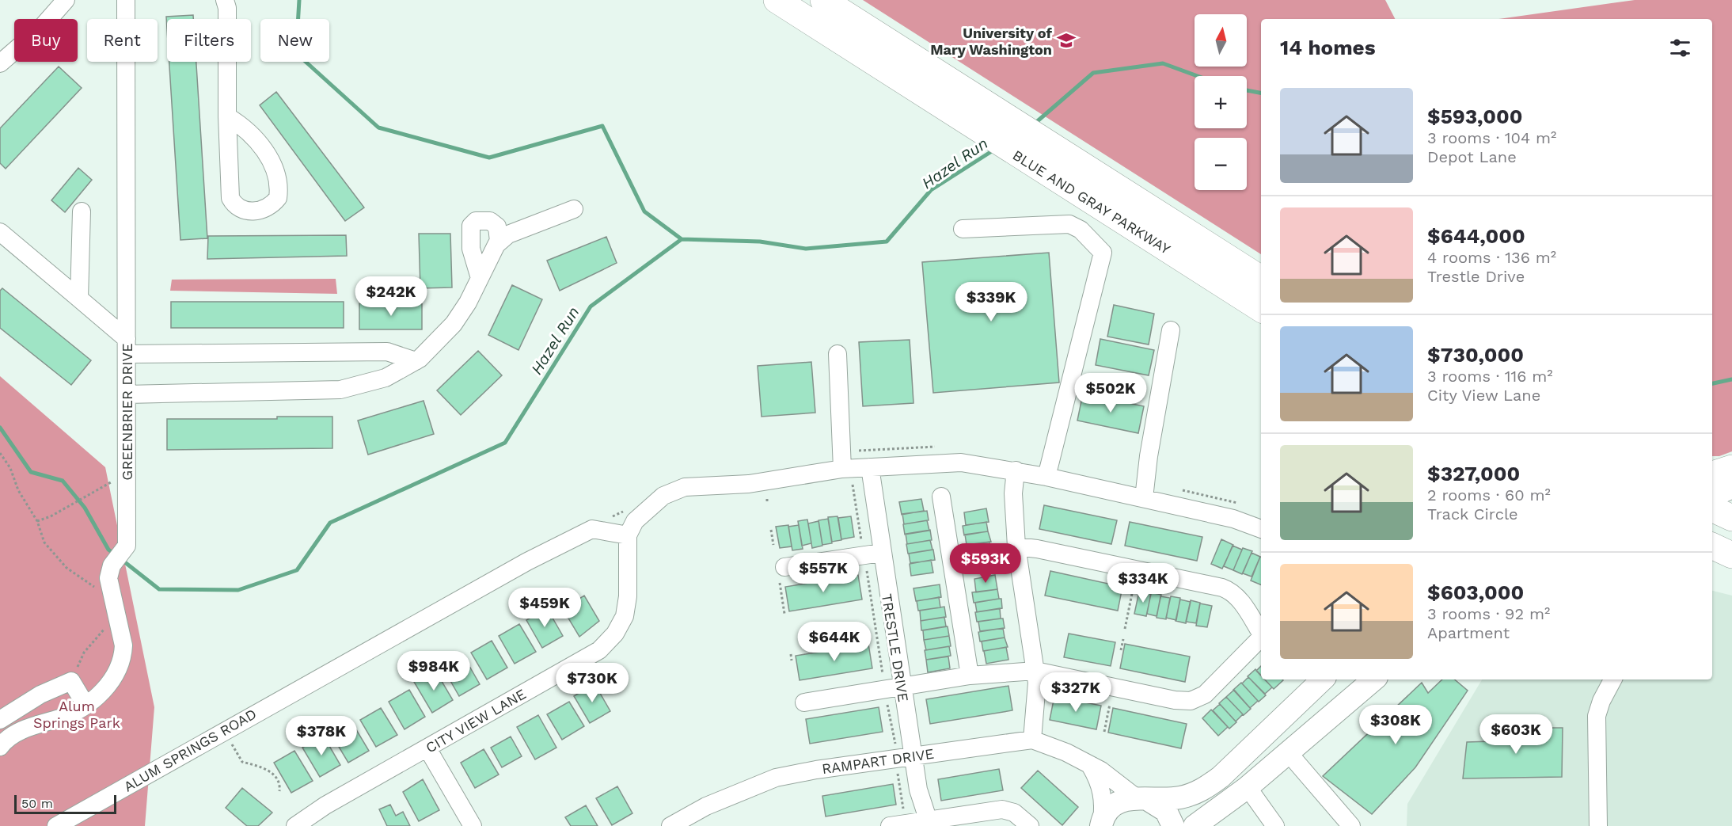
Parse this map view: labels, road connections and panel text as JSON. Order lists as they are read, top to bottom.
{
  "streets": {
    "highway": ["BLUE AND GRAY PARKWAY"],
    "street": [
      "GREENBRIER DRIVE",
      "TRESTLE DRIVE",
      "CITY VIEW LANE",
      "ALUM SPRINGS ROAD",
      "RAMPART DRIVE"
    ]
  },
  "crossings": [
    ["TRESTLE DRIVE", "RAMPART DRIVE"],
    ["CITY VIEW LANE", "ALUM SPRINGS ROAD"]
  ],
  "water": ["Hazel Run"],
  "parks": ["Alum Springs Park"],
  "places": {
    "school or university": ["University of Mary Washington"]
  },
  "scale_bar": "50 m",
  "north": "top",
  "page": {
    "map_buttons": ["+", "−"],
    "chip": [
      "Buy",
      "Rent",
      "Filters",
      "New"
    ],
    "heading": "14 homes",
    "list": [
      {
        "name": "$593,000",
        "note": "3 rooms · 104 m² · Depot Lane"
      },
      {
        "name": "$644,000",
        "note": "4 rooms · 136 m² · Trestle Drive"
      },
      {
        "name": "$730,000",
        "note": "3 rooms · 116 m² · City View Lane"
      },
      {
        "name": "$327,000",
        "note": "2 rooms · 60 m² · Track Circle"
      },
      {
        "name": "$603,000",
        "note": "3 rooms · 92 m² · Apartment"
      }
    ],
    "price": [
      "$242K",
      "$339K",
      "$502K",
      "$593K",
      "$557K",
      "$334K",
      "$459K",
      "$644K",
      "$984K",
      "$730K",
      "$327K",
      "$308K",
      "$603K",
      "$378K"
    ],
    "scale": "50 m"
  }
}
